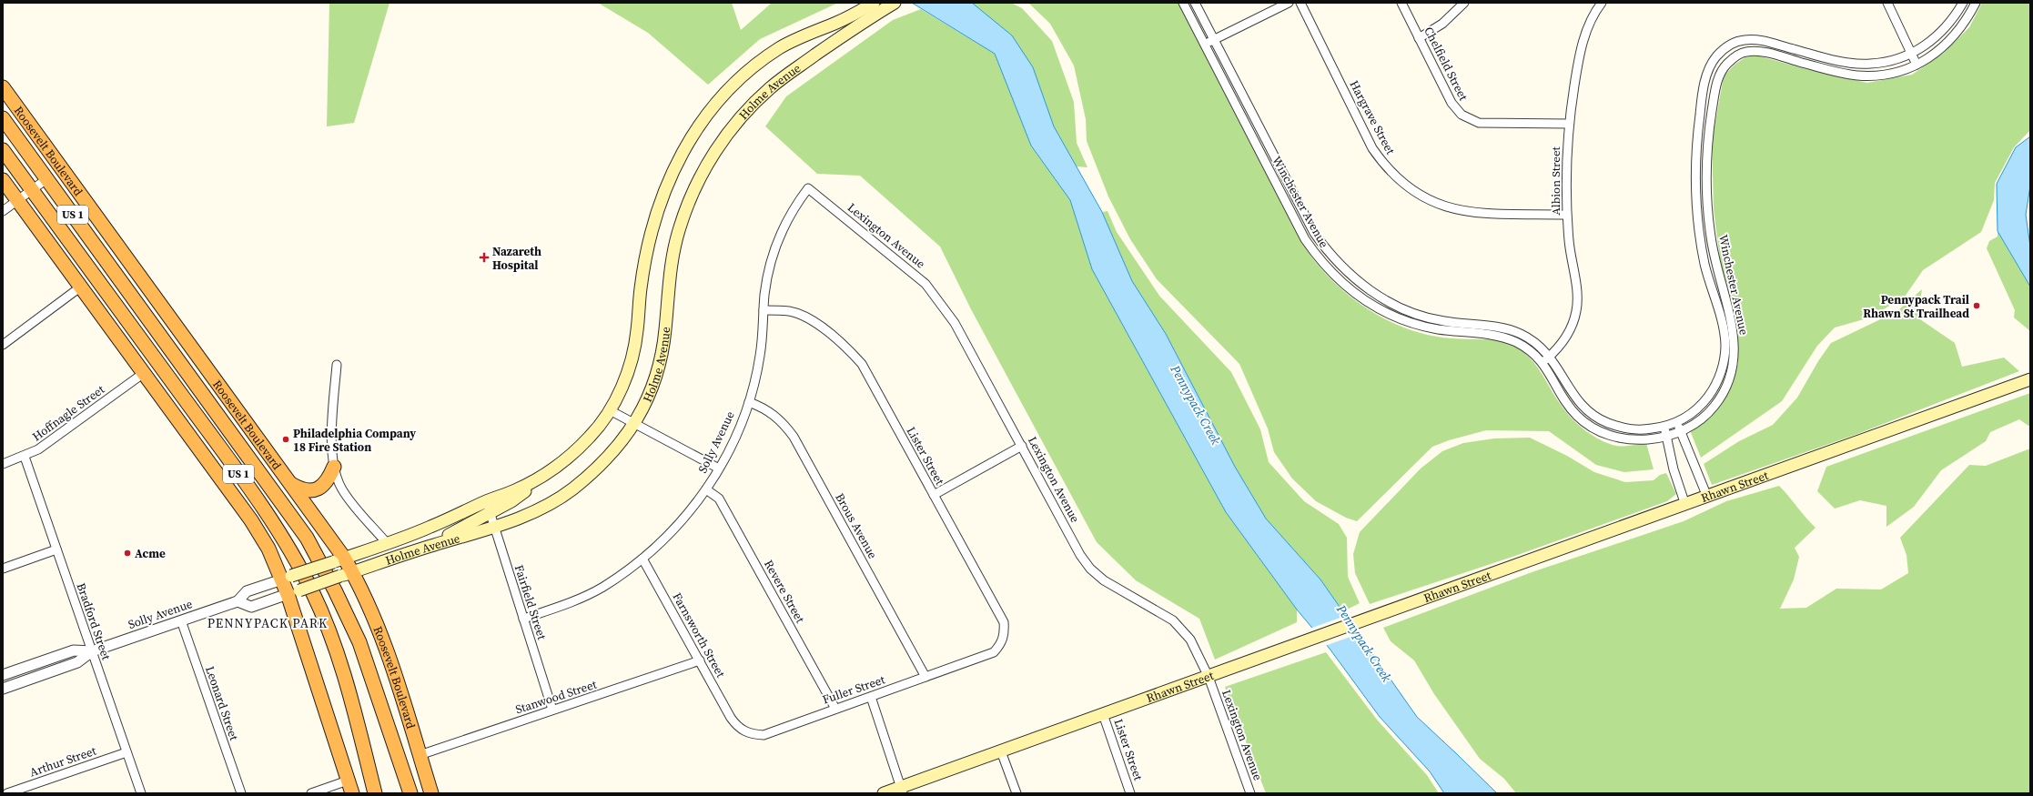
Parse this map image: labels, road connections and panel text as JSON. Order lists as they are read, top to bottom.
{
  "streets": {
    "highway": ["Roosevelt Boulevard", "US 1"],
    "main road": ["Holme Avenue", "Rhawn Street"],
    "street": [
      "Chelfield Street",
      "Hargrave Street",
      "Albion Street",
      "Winchester Avenue",
      "Lexington Avenue",
      "Hoffnagle Street",
      "Solly Avenue",
      "Lister Street",
      "Brous Avenue",
      "Revere Street",
      "Fairfield Street",
      "Bradford Street",
      "Farnsworth Street",
      "Fuller Street",
      "Stanwood Street",
      "Leonard Street",
      "Arthur Street"
    ]
  },
  "crossings": [
    ["Chelfield Street", "Albion Street"],
    ["Holme Avenue", "Roosevelt Boulevard"],
    ["Holme Avenue", "US 1"],
    ["Holme Avenue", "Solly Avenue"],
    ["Holme Avenue", "Fairfield Street"],
    ["Hargrave Street", "Albion Street"],
    ["Roosevelt Boulevard", "Stanwood Street"],
    ["Albion Street", "Winchester Avenue"],
    ["US 1", "Hoffnagle Street"],
    ["US 1", "Solly Avenue"],
    ["Lexington Avenue", "Solly Avenue"],
    ["Lexington Avenue", "Rhawn Street"],
    ["Hoffnagle Street", "Bradford Street"],
    ["Solly Avenue", "Lister Street"],
    ["Solly Avenue", "Brous Avenue"],
    ["Solly Avenue", "Revere Street"],
    ["Solly Avenue", "Fairfield Street"],
    ["Solly Avenue", "Bradford Street"],
    ["Solly Avenue", "Farnsworth Street"],
    ["Solly Avenue", "Leonard Street"],
    ["Lister Street", "Rhawn Street"],
    ["Lister Street", "Fuller Street"],
    ["Brous Avenue", "Fuller Street"],
    ["Revere Street", "Fuller Street"],
    ["Fairfield Street", "Stanwood Street"],
    ["Bradford Street", "Arthur Street"],
    ["Farnsworth Street", "Fuller Street"],
    ["Farnsworth Street", "Stanwood Street"]
  ],
  "districts": ["PENNYPACK PARK"],
  "water": ["Pennypack Creek"],
  "places": {
    "health": ["Nazareth Hospital"],
    "other": ["Pennypack Trail Rhawn St Trailhead", "Philadelphia Company 18 Fire Station", "Acme"]
  }
}
